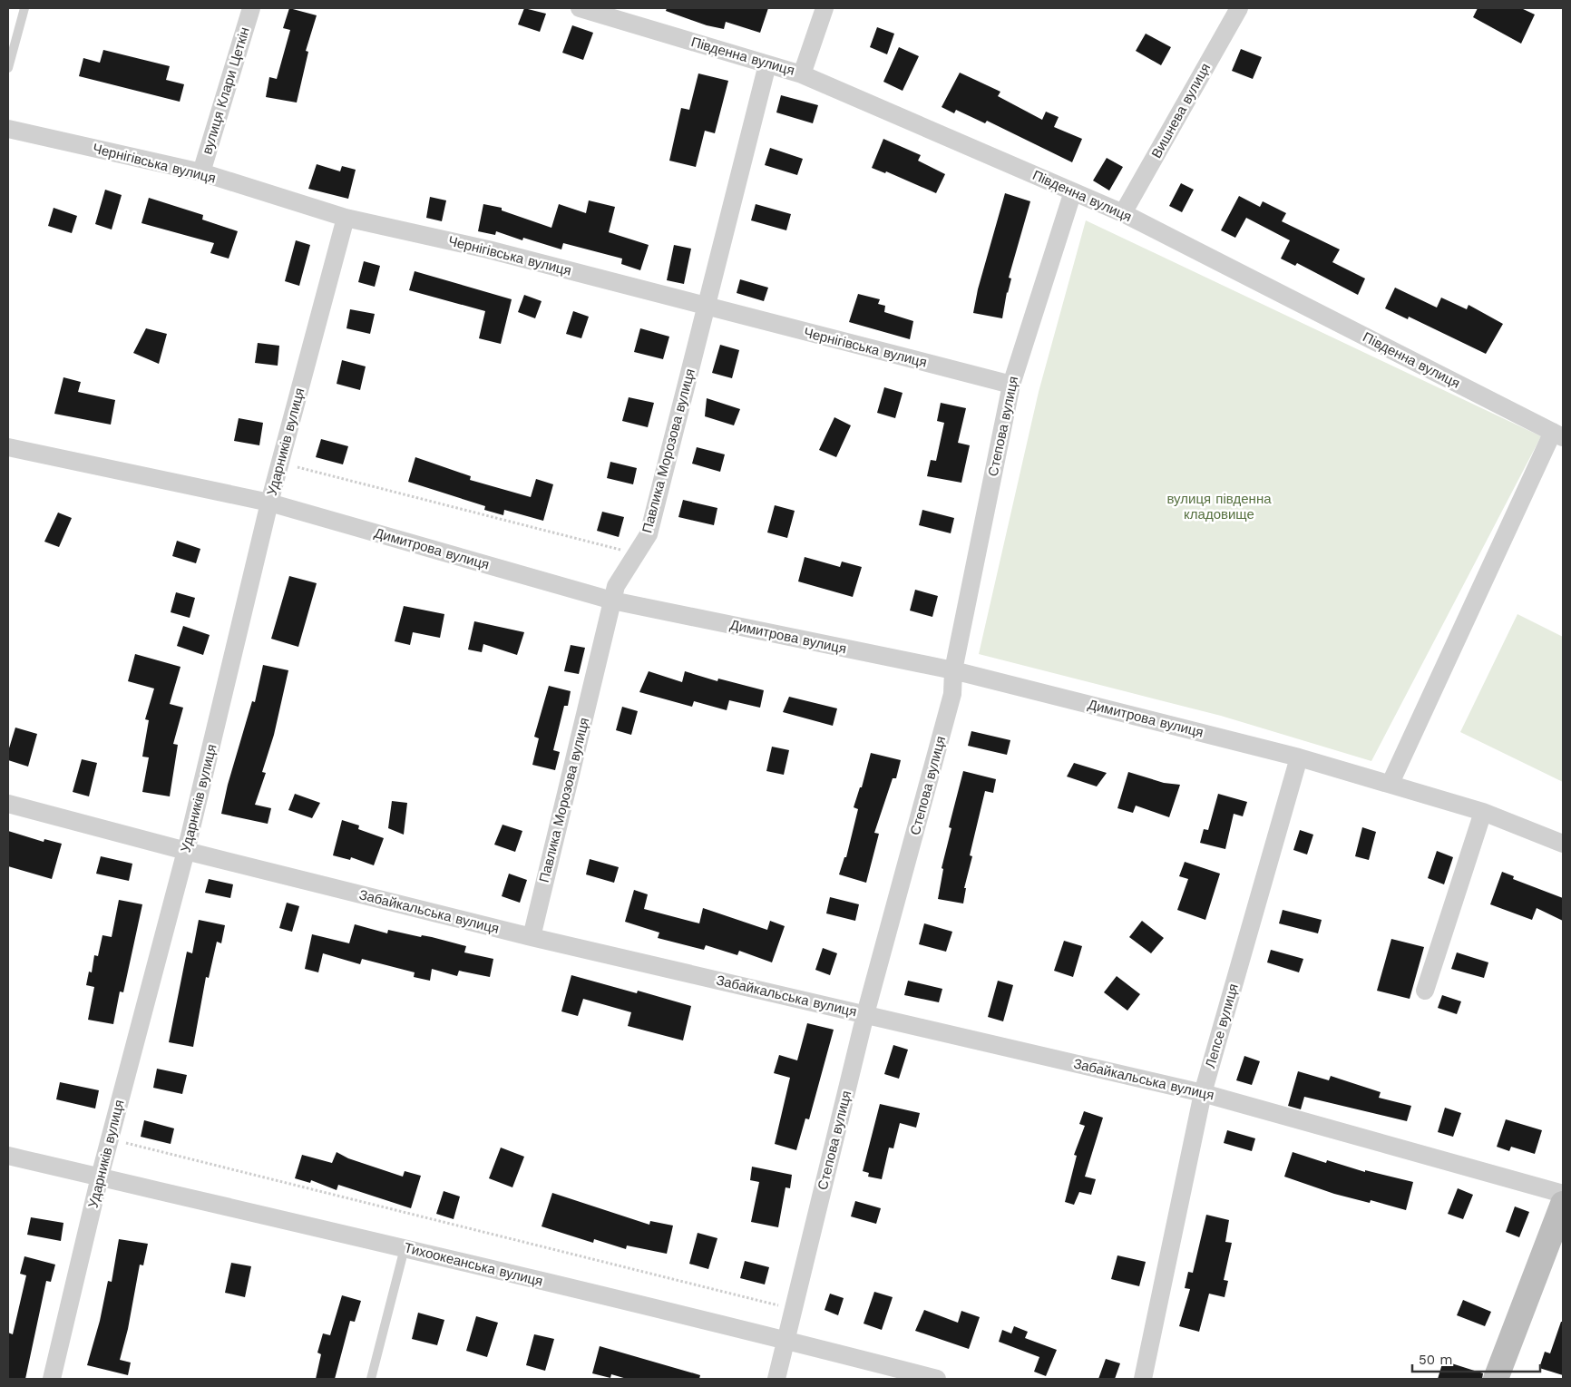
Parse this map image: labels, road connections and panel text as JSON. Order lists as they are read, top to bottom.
{
  "streets": {
    "street": [
      "Південна вулиця",
      "вулиця Клари Цеткін",
      "Вишнева вулиця",
      "Чернігівська вулиця",
      "Степова вулиця",
      "Ударників вулиця",
      "Павлика Морозова вулиця",
      "Димитрова вулиця",
      "Забайкальська вулиця",
      "Лепсе вулиця",
      "Тихоокеанська вулиця"
    ]
  },
  "crossings": [
    ["Південна вулиця", "Вишнева вулиця"],
    ["Південна вулиця", "Степова вулиця"],
    ["Південна вулиця", "Павлика Морозова вулиця"],
    ["вулиця Клари Цеткін", "Чернігівська вулиця"],
    ["Чернігівська вулиця", "Степова вулиця"],
    ["Чернігівська вулиця", "Ударників вулиця"],
    ["Чернігівська вулиця", "Павлика Морозова вулиця"],
    ["Степова вулиця", "Димитрова вулиця"],
    ["Степова вулиця", "Забайкальська вулиця"],
    ["Степова вулиця", "Тихоокеанська вулиця"],
    ["Ударників вулиця", "Димитрова вулиця"],
    ["Ударників вулиця", "Забайкальська вулиця"],
    ["Ударників вулиця", "Тихоокеанська вулиця"],
    ["Павлика Морозова вулиця", "Димитрова вулиця"],
    ["Павлика Морозова вулиця", "Забайкальська вулиця"],
    ["Димитрова вулиця", "Лепсе вулиця"],
    ["Забайкальська вулиця", "Лепсе вулиця"]
  ],
  "parks": ["вулиця південна кладовище"],
  "scale_bar": "50 m"
}
